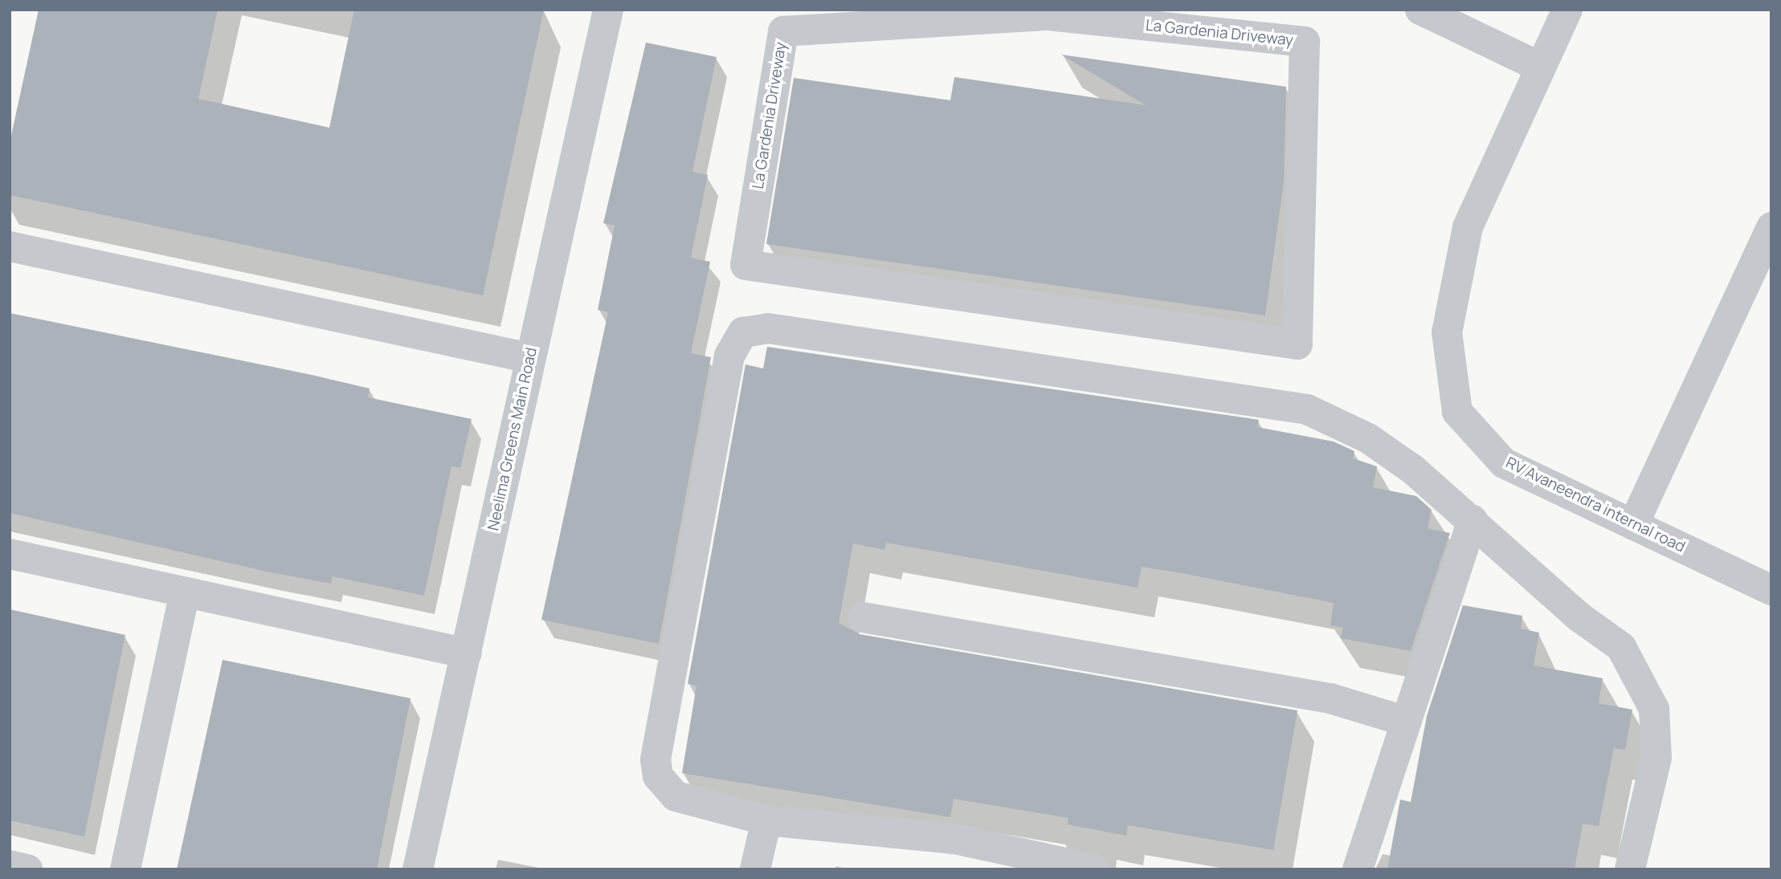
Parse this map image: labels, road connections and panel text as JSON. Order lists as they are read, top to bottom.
{
  "streets": {
    "street": ["La Gardenia Driveway", "Neelima Greens Main Road", "RV Avaneendra internal road"]
  }
}
